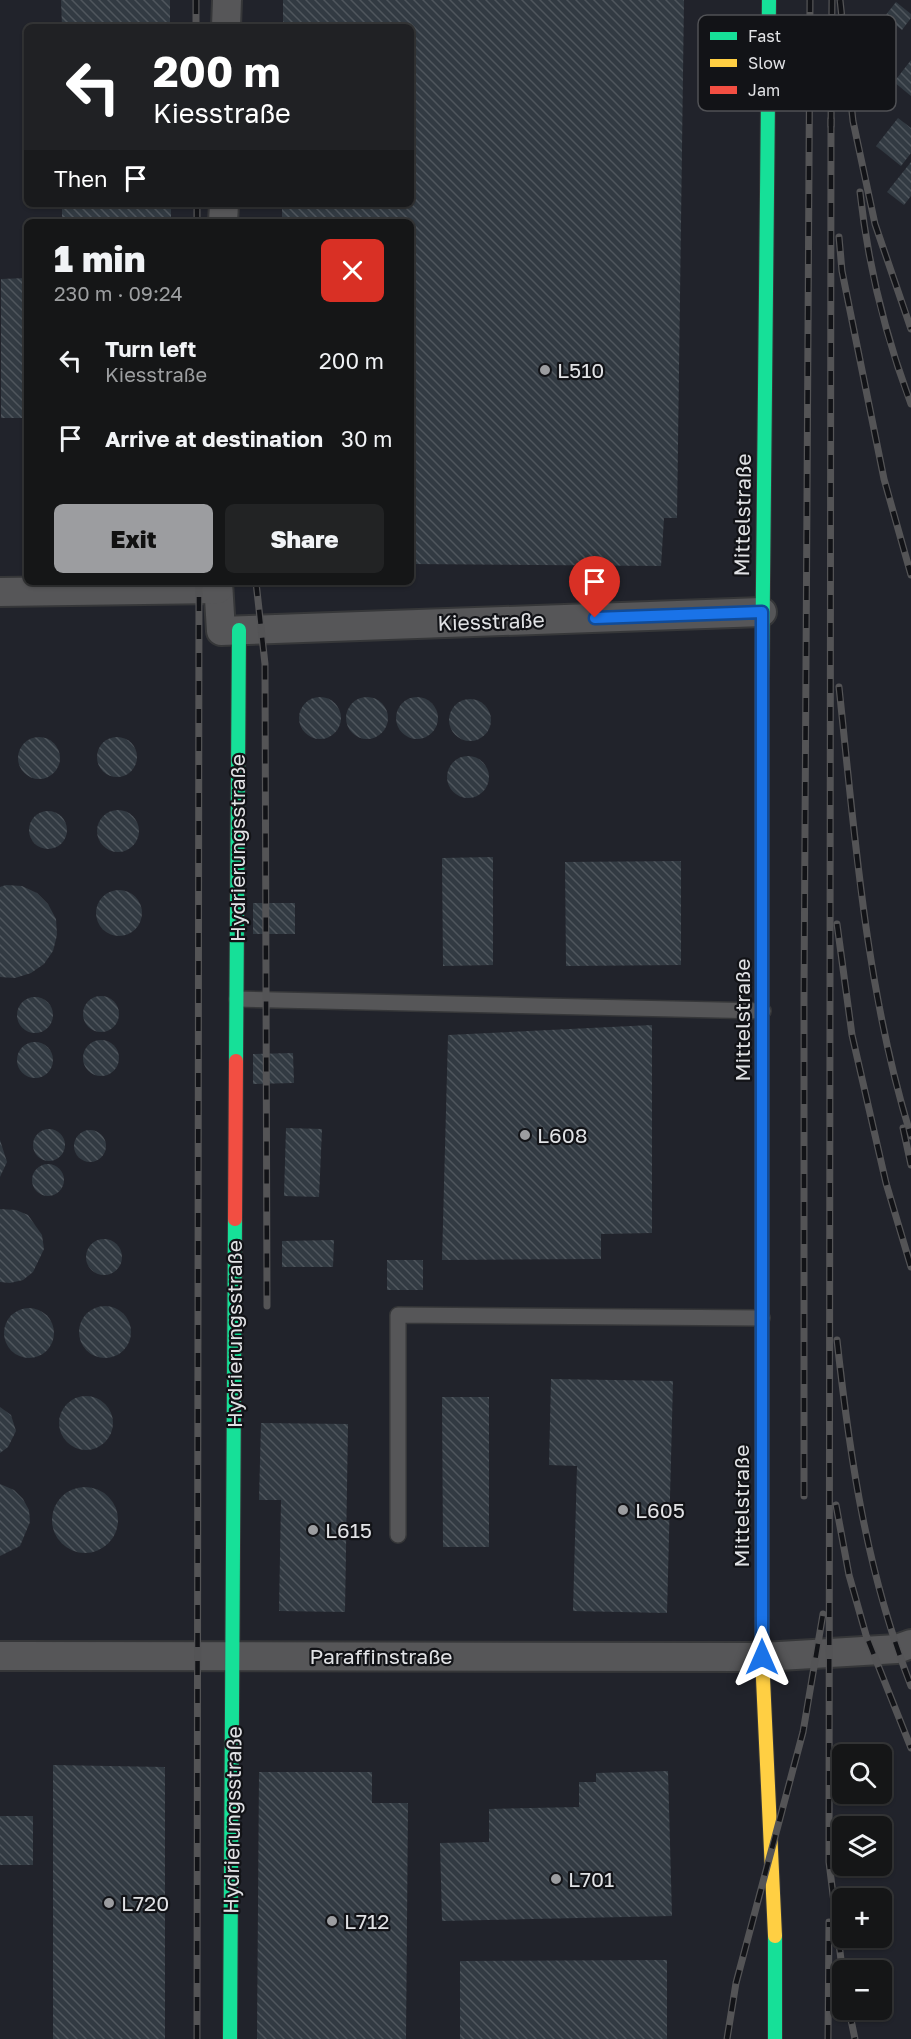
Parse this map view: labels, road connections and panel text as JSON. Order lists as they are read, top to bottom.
{
  "streets": {
    "street": [
      "Mittelstraße",
      "Kiesstraße",
      "Hydrierungsstraße",
      "Paraffinstraße"
    ]
  },
  "crossings": [
    ["Mittelstraße", "Kiesstraße"],
    ["Mittelstraße", "Paraffinstraße"],
    ["Kiesstraße", "Hydrierungsstraße"],
    ["Hydrierungsstraße", "Paraffinstraße"]
  ],
  "places": [
    "L510",
    "L608",
    "L605",
    "L615",
    "L701",
    "L720",
    "L712"
  ],
  "legend": ["Fast", "Slow", "Jam"],
  "page": {
    "turn": ["200 m", "Kiesstraße"],
    "then": "Then",
    "heading": ["1 min", "230 m · 09:24"],
    "list": [
      {
        "name": "Turn left",
        "note": "Kiesstraße",
        "value": "200 m"
      },
      {
        "name": "Arrive at destination",
        "value": "30 m"
      }
    ],
    "buttons": ["Exit", "Share"],
    "map_buttons": ["+", "−"]
  }
}
